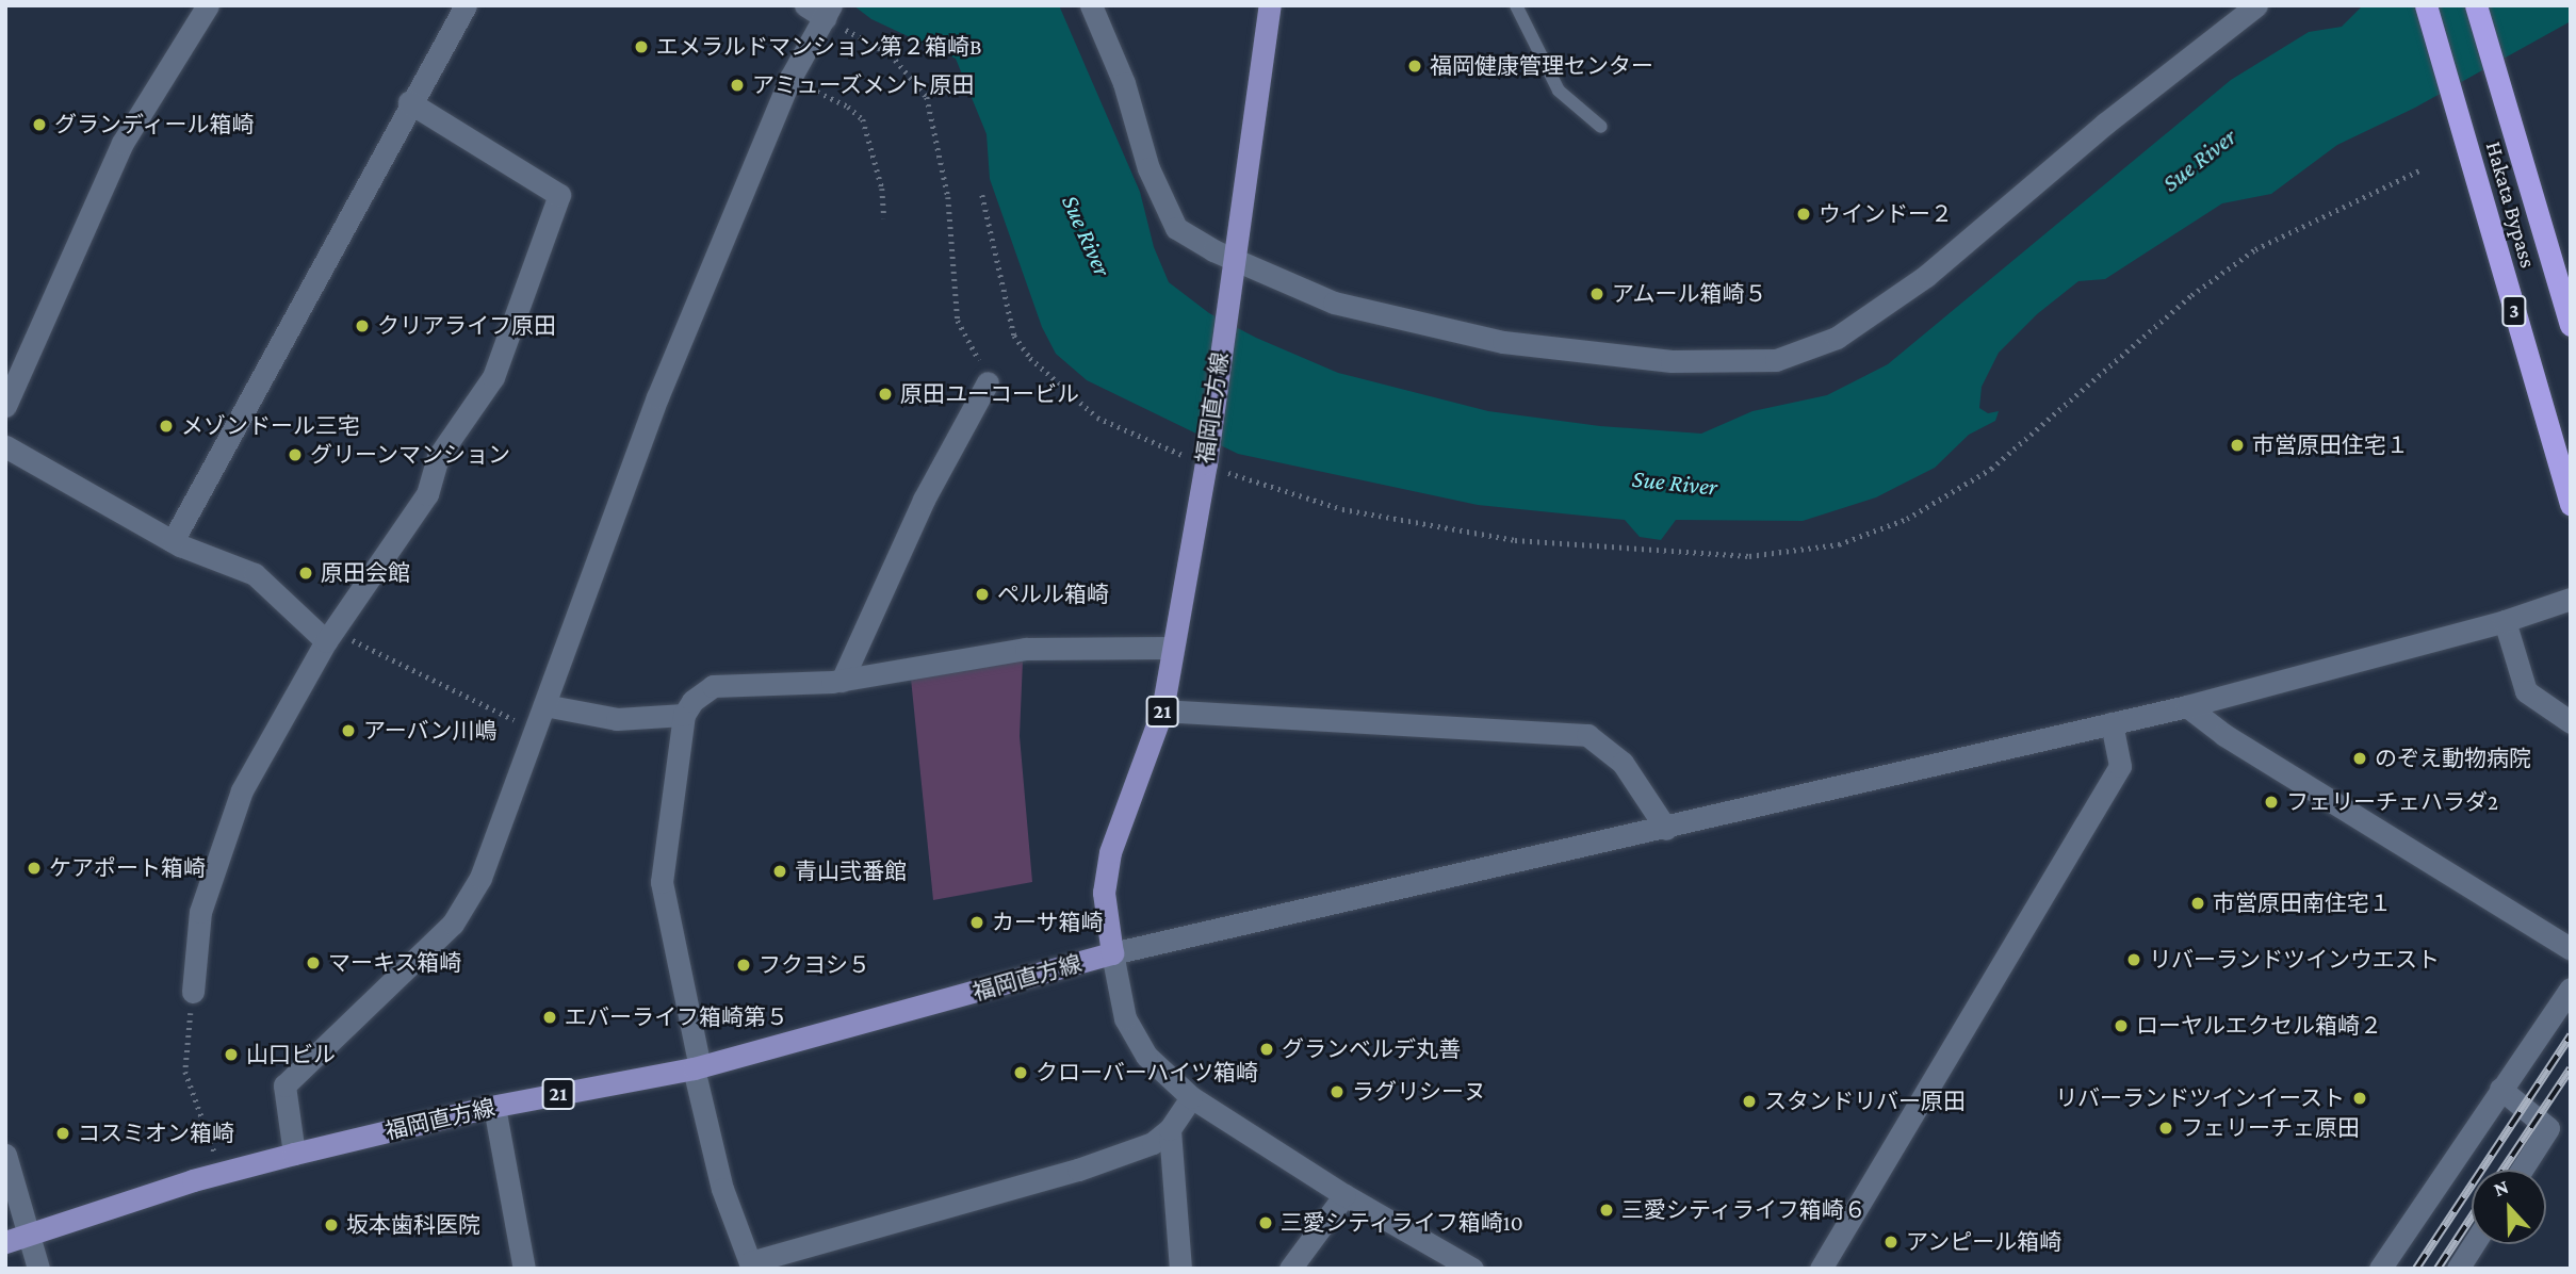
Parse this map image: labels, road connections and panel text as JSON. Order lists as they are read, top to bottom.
{
  "streets": {
    "highway": ["Hakata Bypass", "3"],
    "main road": ["福岡直方線", "21"]
  },
  "water": ["Sue River"],
  "places": [
    "エメラルドマンション第２箱崎B",
    "福岡健康管理センター",
    "アミューズメント原田",
    "グランディール箱崎",
    "ウインドー２",
    "アムール箱崎５",
    "クリアライフ原田",
    "原田ユーコービル",
    "メゾンドール三宅",
    "市営原田住宅１",
    "グリーンマンション",
    "原田会館",
    "ペルル箱崎",
    "アーバン川嶋",
    "のぞえ動物病院",
    "フェリーチェハラダ2",
    "ケアポート箱崎",
    "青山弐番館",
    "市営原田南住宅１",
    "カーサ箱崎",
    "リバーランドツインウエスト",
    "マーキス箱崎",
    "フクヨシ５",
    "エバーライフ箱崎第５",
    "ローヤルエクセル箱崎２",
    "グランベルデ丸善",
    "山口ビル",
    "クローバーハイツ箱崎",
    "ラグリシーヌ",
    "リバーランドツインイースト",
    "スタンドリバー原田",
    "フェリーチェ原田",
    "コスミオン箱崎",
    "三愛シティライフ箱崎６",
    "三愛シティライフ箱崎10",
    "坂本歯科医院",
    "アンピール箱崎"
  ],
  "north": "top"
}
